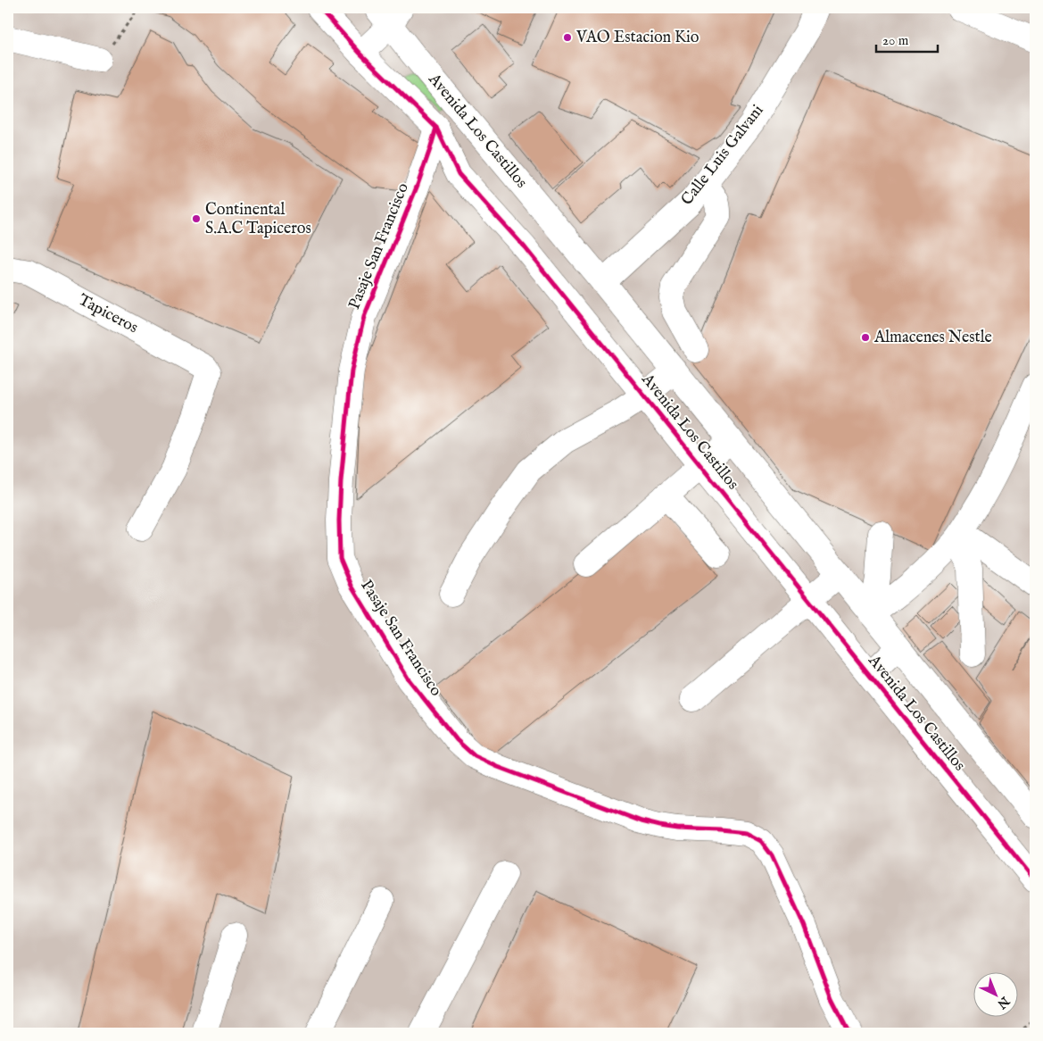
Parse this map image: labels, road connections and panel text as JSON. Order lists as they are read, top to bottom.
{
  "streets": {
    "street": [
      "Avenida Los Castillos",
      "Calle Luis Galvani",
      "Pasaje San Francisco",
      "Tapiceros"
    ]
  },
  "crossings": [
    ["Avenida Los Castillos", "Calle Luis Galvani"],
    ["Avenida Los Castillos", "Pasaje San Francisco"]
  ],
  "places": ["VAO Estacion Kio", "Continental S.A.C Tapiceros", "Almacenes Nestle"],
  "scale_bar": "20 m",
  "north": "bottom right"
}
